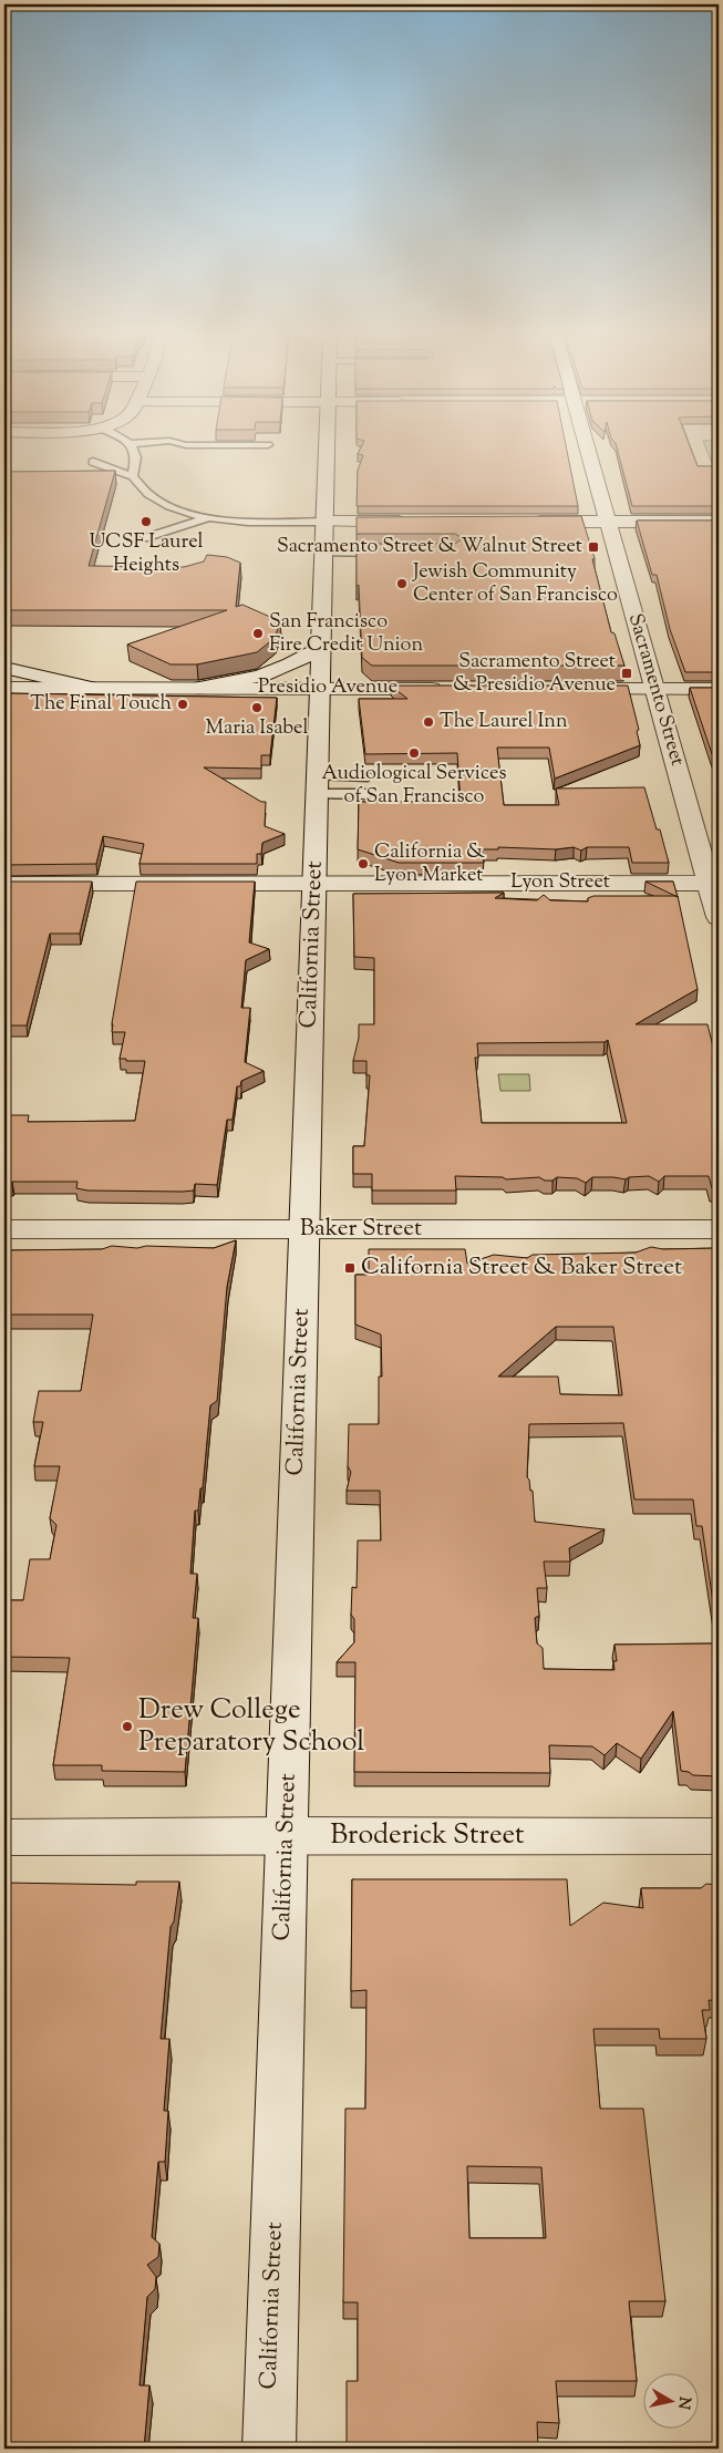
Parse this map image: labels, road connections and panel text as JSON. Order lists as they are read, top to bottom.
{
  "streets": {
    "street": [
      "Presidio Avenue",
      "Sacramento Street",
      "Lyon Street",
      "California Street",
      "Baker Street",
      "Broderick Street"
    ]
  },
  "crossings": [
    ["Presidio Avenue", "California Street"],
    ["Sacramento Street", "Lyon Street"],
    ["Lyon Street", "California Street"],
    ["California Street", "Baker Street"],
    ["California Street", "Broderick Street"]
  ],
  "places": {
    "other": [
      "UCSF Laurel Heights",
      "Jewish Community Center of San Francisco",
      "San Francisco Fire Credit Union",
      "The Final Touch",
      "Maria Isabel",
      "The Laurel Inn",
      "Audiological Services of San Francisco",
      "California & Lyon Market",
      "Drew College Preparatory School"
    ],
    "transit": ["Sacramento Street & Walnut Street", "Sacramento Street & Presidio Avenue", "California Street & Baker Street"]
  },
  "north": "right"
}
